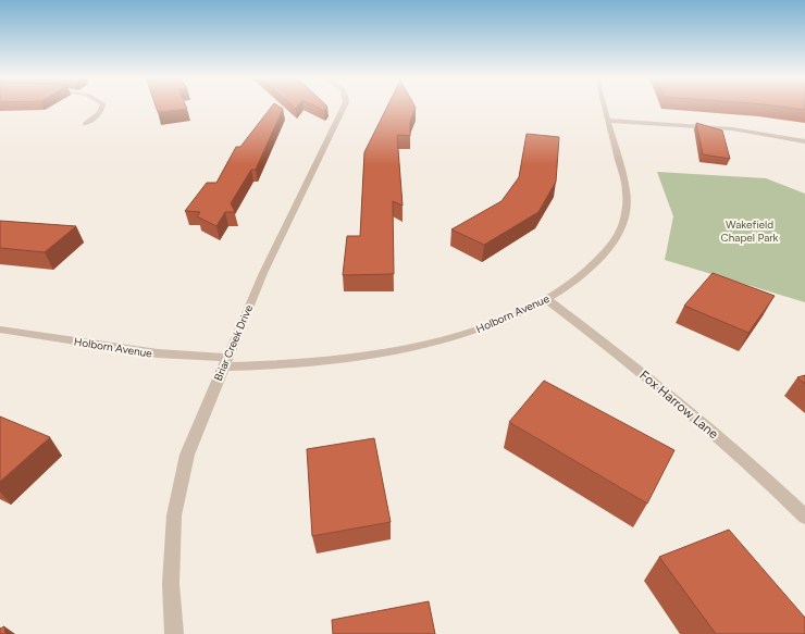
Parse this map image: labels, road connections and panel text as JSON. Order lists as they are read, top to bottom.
{
  "streets": {
    "street": ["Holborn Avenue", "Briar Creek Drive", "Fox Harrow Lane"]
  },
  "crossings": [
    ["Holborn Avenue", "Briar Creek Drive"],
    ["Holborn Avenue", "Fox Harrow Lane"]
  ],
  "parks": ["Wakefield Chapel Park"]
}
